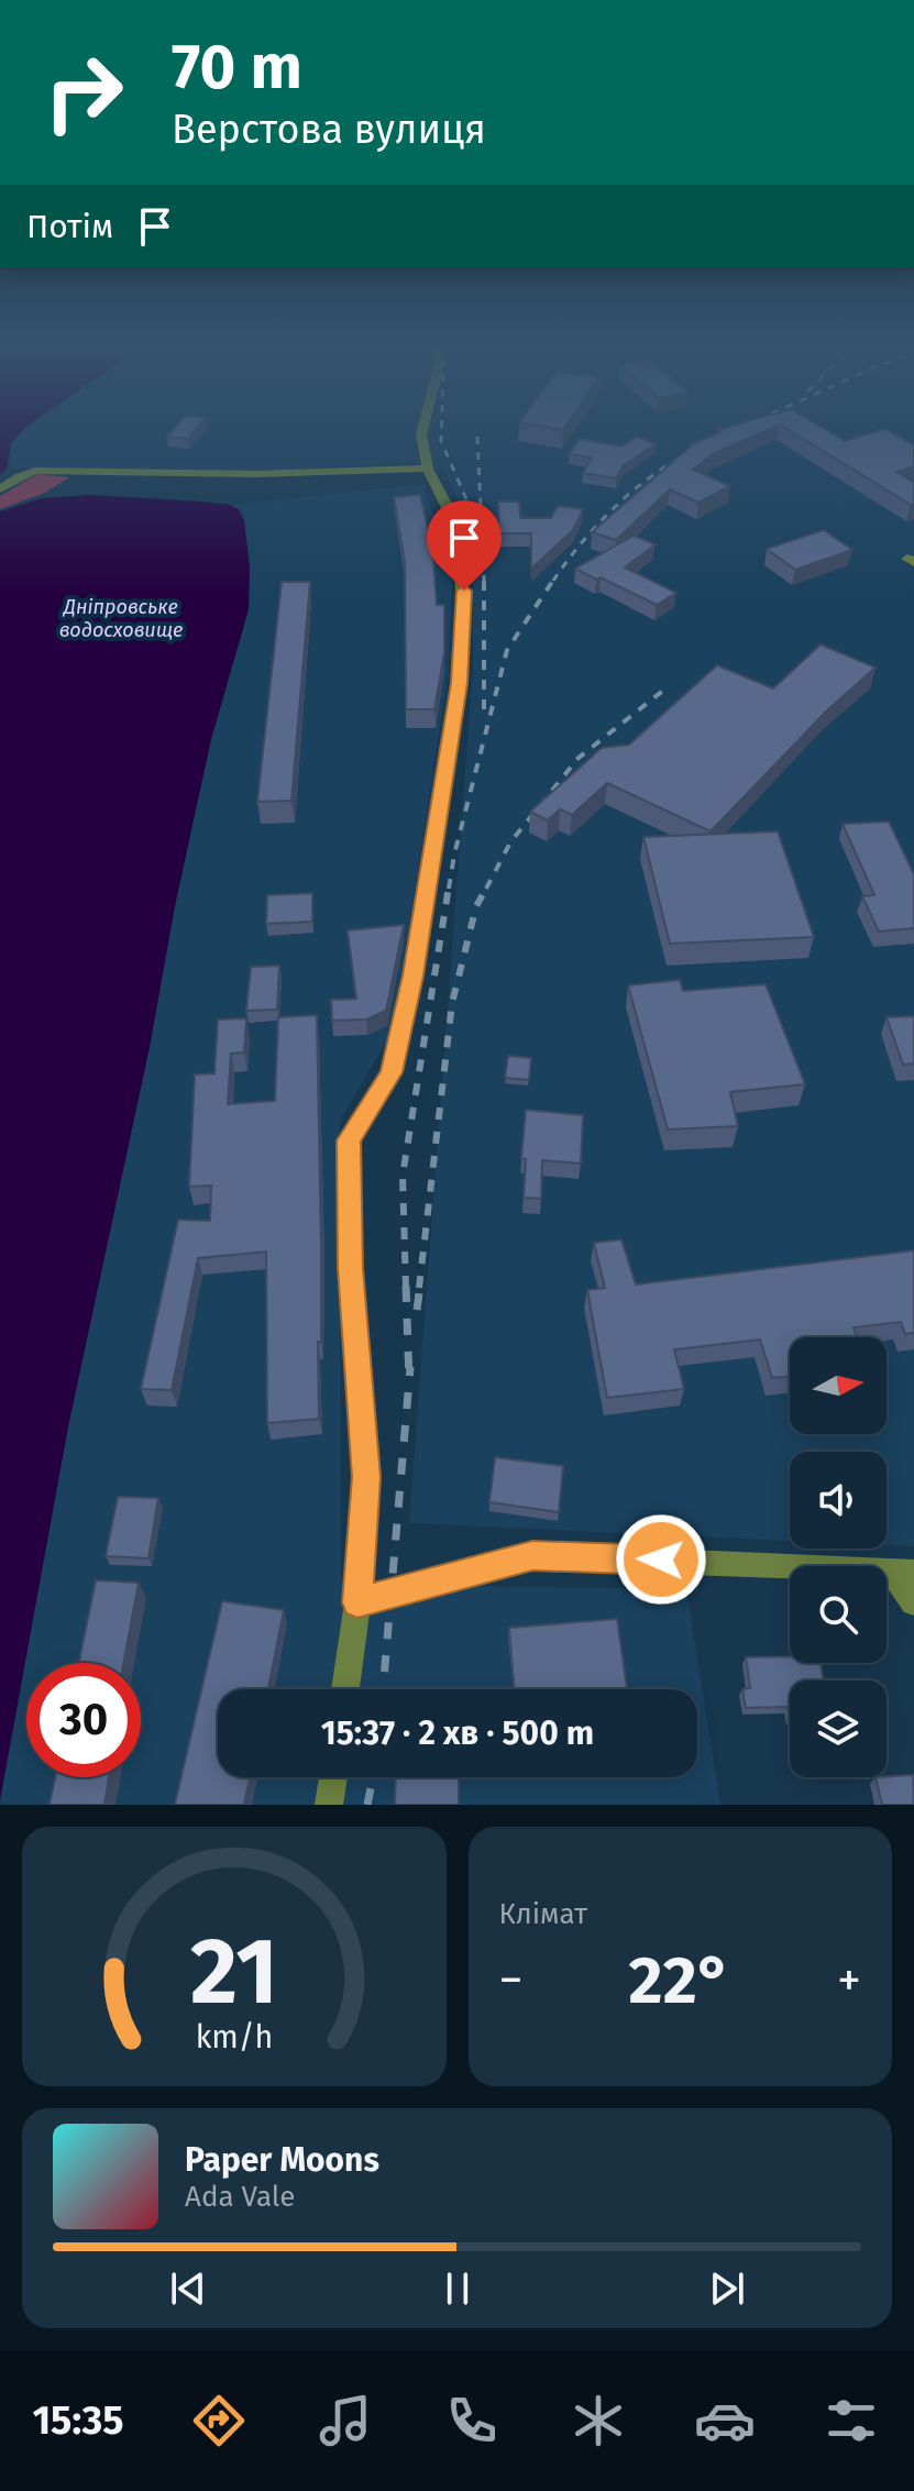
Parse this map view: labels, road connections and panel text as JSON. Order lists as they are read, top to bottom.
{
  "water": ["Дніпровське водосховище"],
  "north": "right",
  "page": {
    "turn": ["70 m", "Верстова вулиця"],
    "then": "Потім",
    "limit": "30",
    "trip": "15:37 · 2 хв · 500 m",
    "tile": "Клімат",
    "heat": ["−", "22°", "+"],
    "song": ["Paper Moons", "Ada Vale"],
    "tabs": "15:35",
    "gauge": ["21", "km/h"]
  }
}
